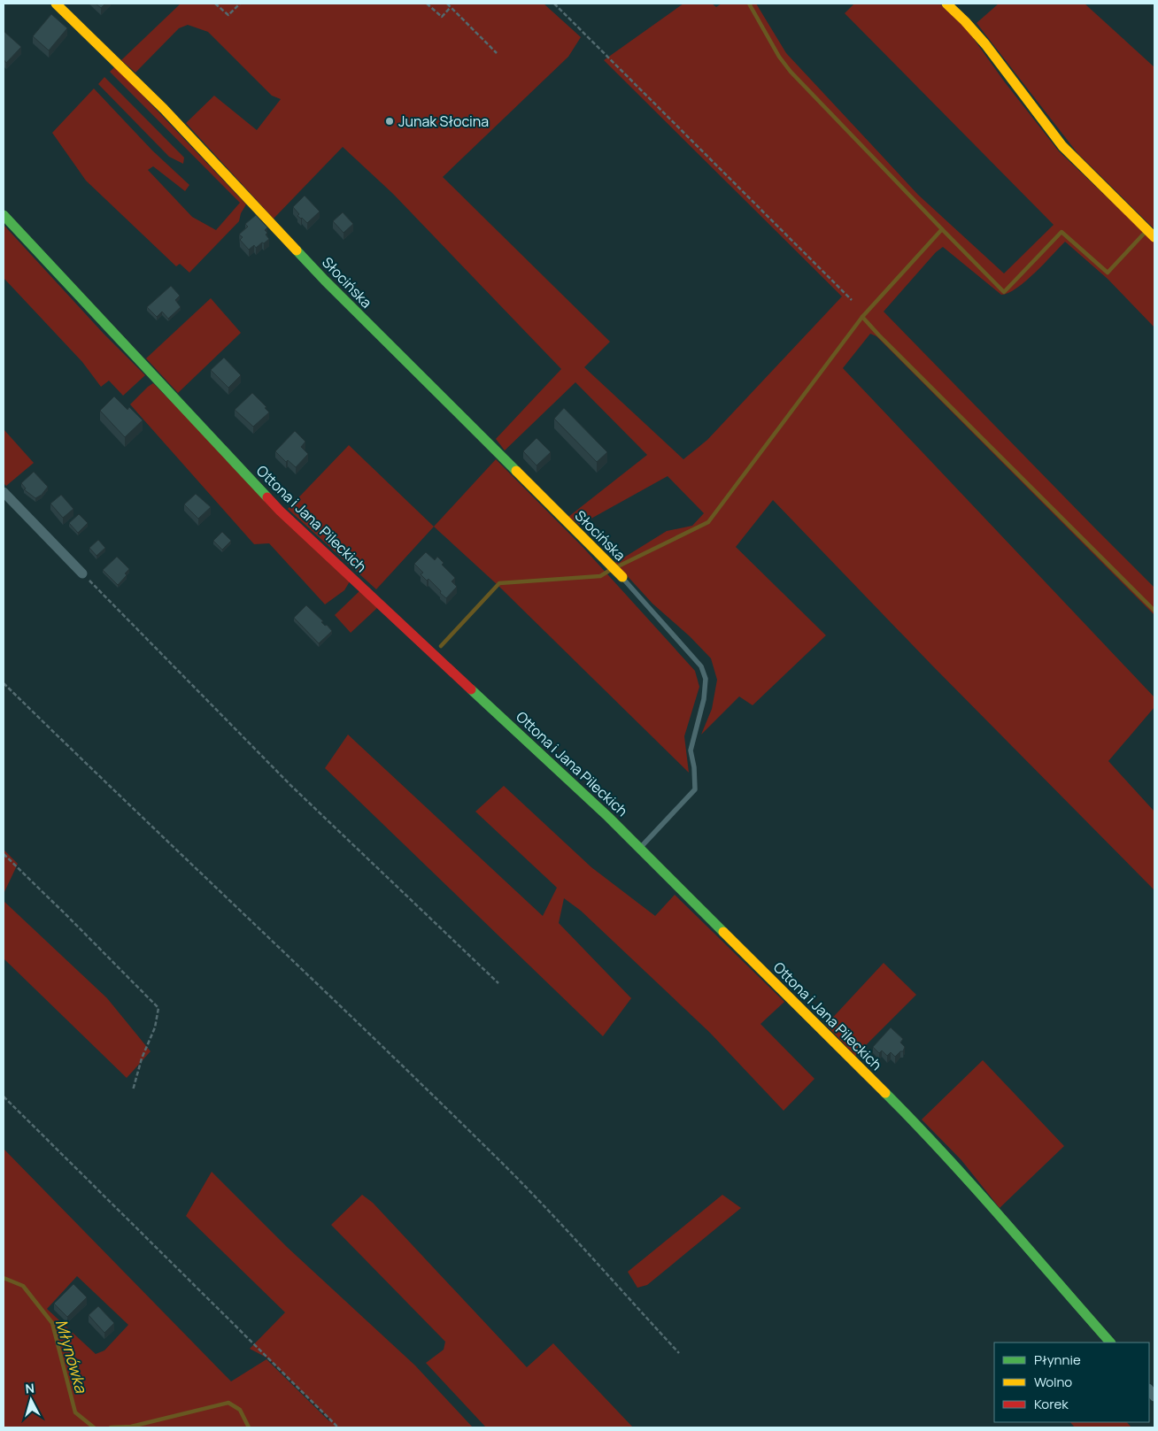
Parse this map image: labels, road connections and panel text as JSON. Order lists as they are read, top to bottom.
{
  "streets": {
    "street": ["Słocińska", "Ottona i Jana Pileckich"]
  },
  "water": ["Młynówka"],
  "places": ["Junak Słocina"],
  "legend": ["Płynnie", "Wolno", "Korek"],
  "north": "top"
}
